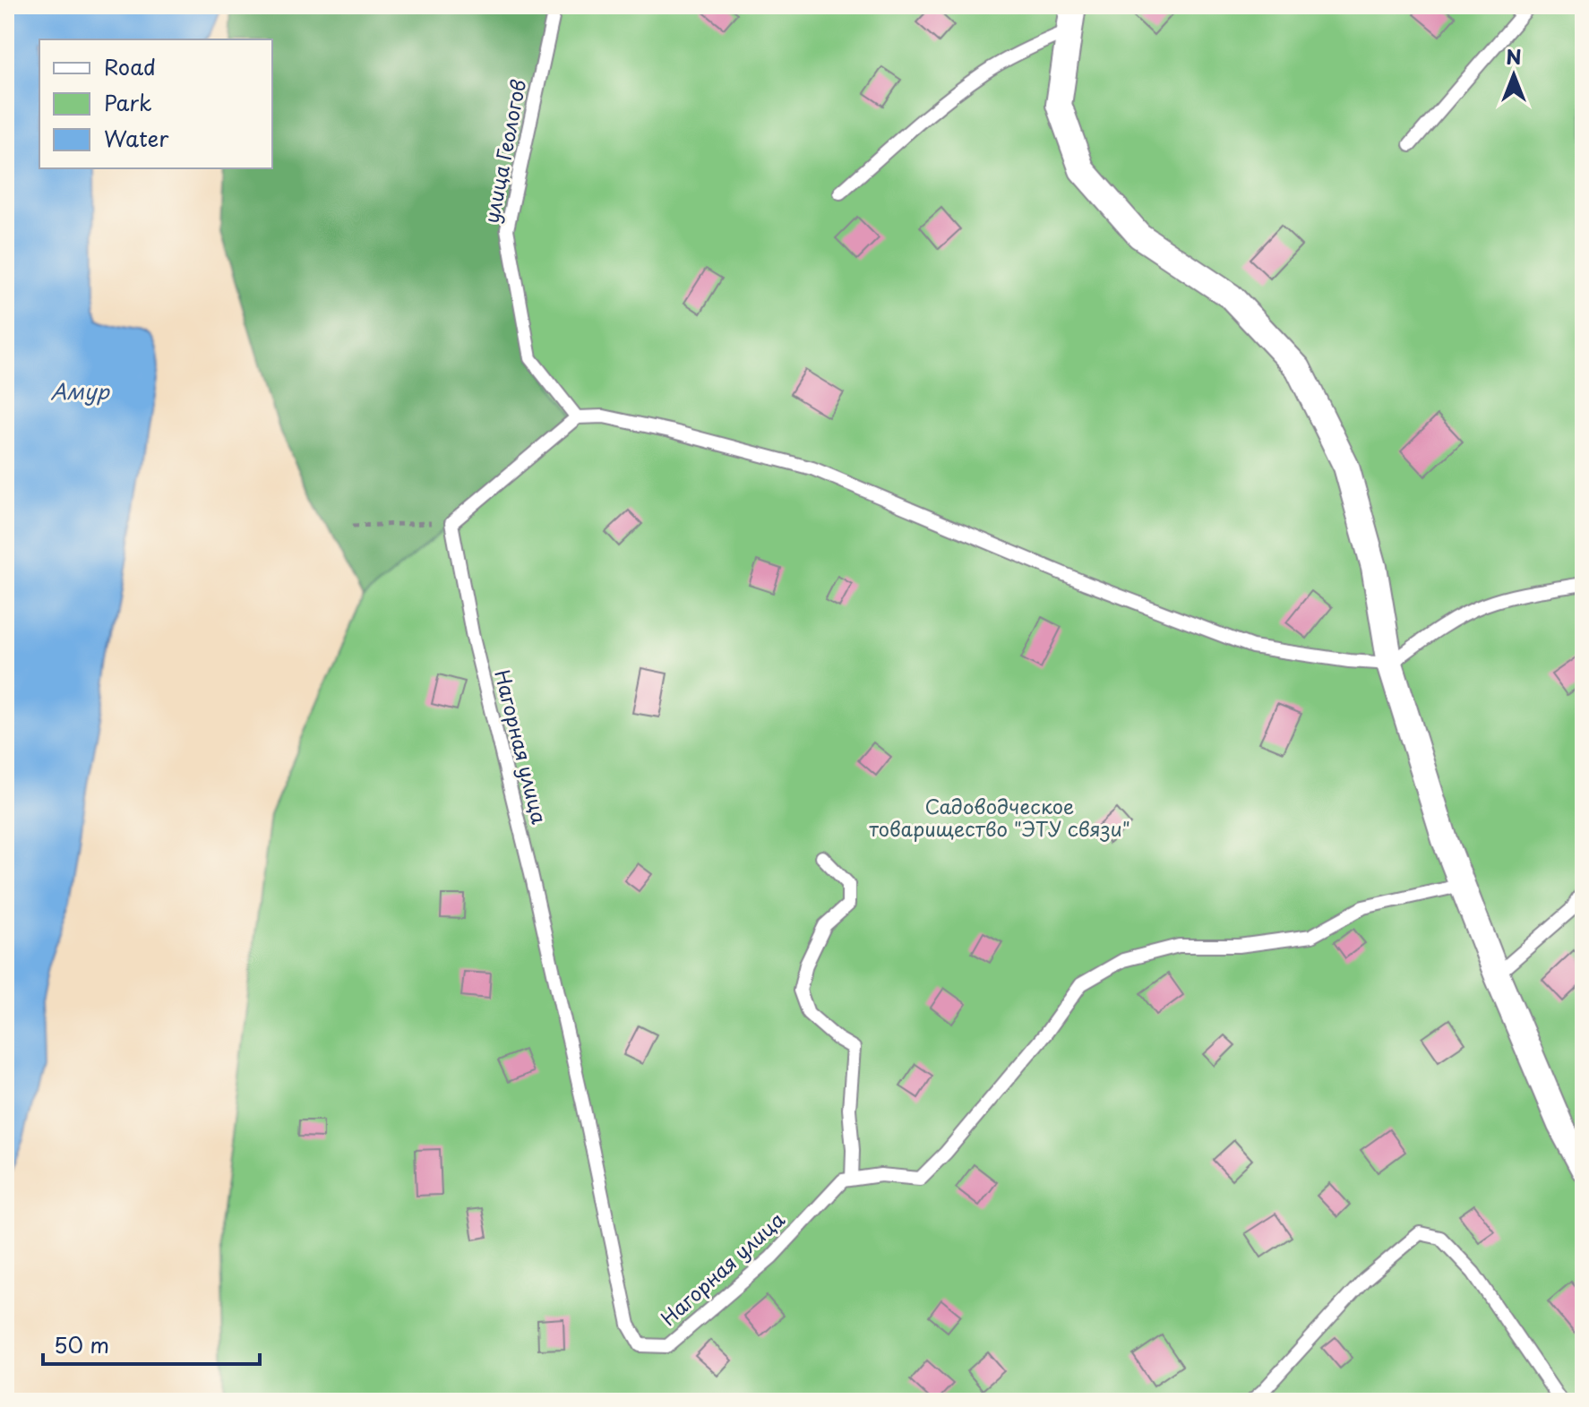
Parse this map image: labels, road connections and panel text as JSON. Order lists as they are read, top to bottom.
{
  "streets": {
    "lane": ["улица Геологов", "Нагорная улица"]
  },
  "water": ["Амур"],
  "parks": ["Садоводческое товарищество \"ЭТУ связи\""],
  "legend": ["Road", "Park", "Water"],
  "scale_bar": "50 m",
  "north": "top"
}
